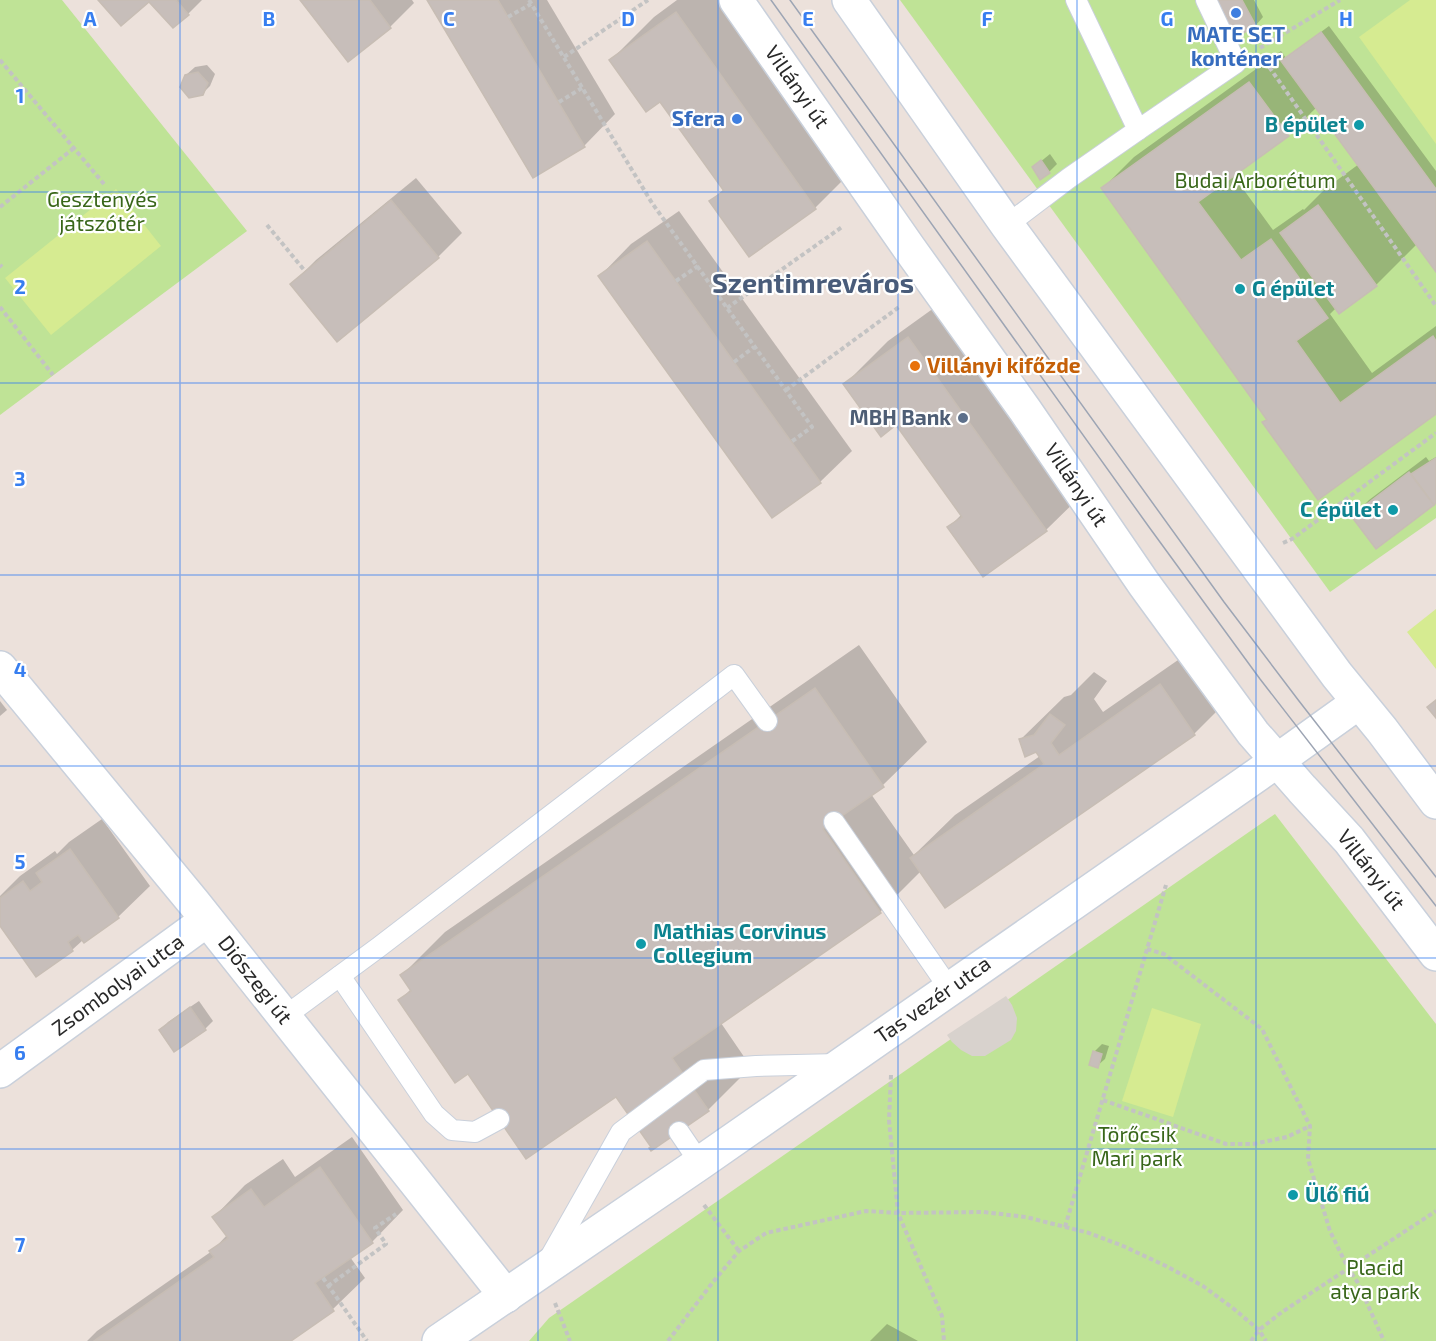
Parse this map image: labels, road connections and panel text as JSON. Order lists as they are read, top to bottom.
{
  "streets": {
    "street": [
      "Villányi út",
      "Diószegi út",
      "Zsombolyai utca",
      "Tas vezér utca"
    ]
  },
  "crossings": [
    ["Villányi út", "Tas vezér utca"],
    ["Diószegi út", "Zsombolyai utca"],
    ["Diószegi út", "Tas vezér utca"]
  ],
  "districts": ["Szentimreváros"],
  "parks": [
    "Budai Arborétum",
    "Gesztenyés játszótér",
    "Törőcsik Mari park",
    "Placid atya park"
  ],
  "places": [
    "MATE SET konténer",
    "Sfera",
    "B épület",
    "G épület",
    "Villányi kifőzde",
    "MBH Bank",
    "C épület",
    "Mathias Corvinus Collegium",
    "Ülő fiú"
  ],
  "grid": {
    "columns": [
      "A",
      "B",
      "C",
      "D",
      "E",
      "F",
      "G",
      "H"
    ],
    "rows": [
      "1",
      "2",
      "3",
      "4",
      "5",
      "6",
      "7"
    ]
  }
}
